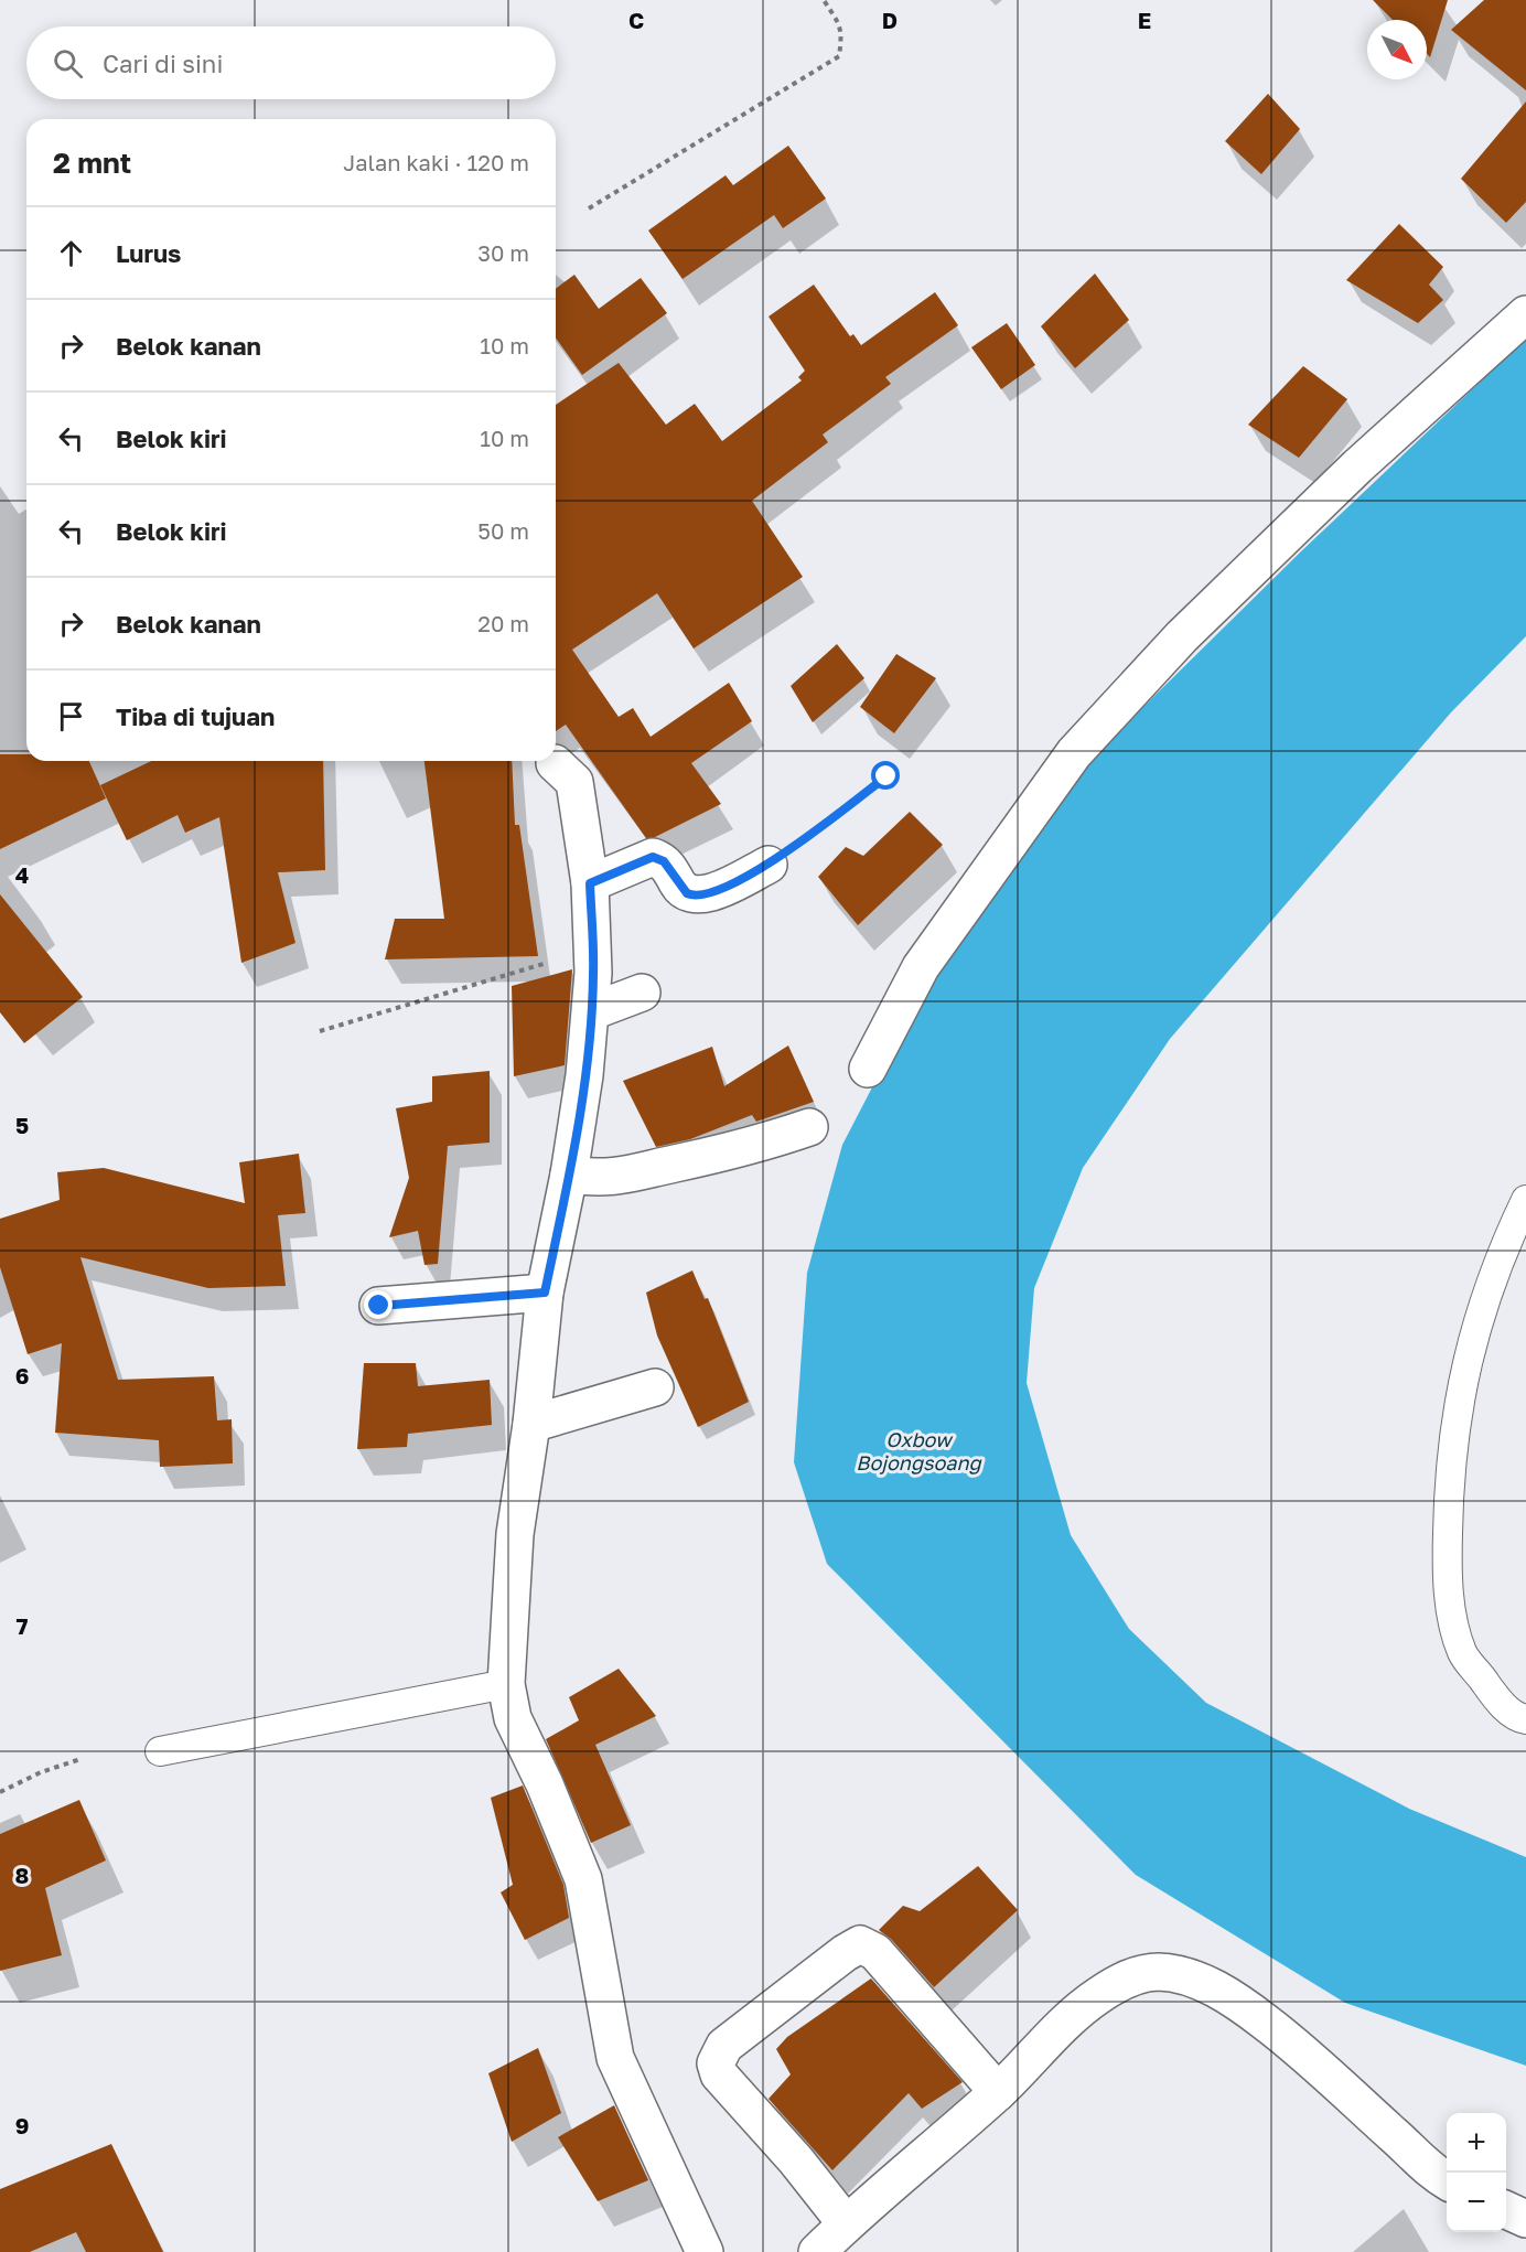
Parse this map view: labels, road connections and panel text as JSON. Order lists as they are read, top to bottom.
{
  "water": ["Oxbow Bojongsoang"],
  "north": "bottom right",
  "page": {
    "search": "Cari di sini",
    "heading": ["2 mnt", "Jalan kaki · 120 m"],
    "list": [
      ["Lurus", "30 m"],
      ["Belok kanan", "10 m"],
      ["Belok kiri", "10 m"],
      ["Belok kiri", "50 m"],
      ["Belok kanan", "20 m"],
      "Tiba di tujuan"
    ],
    "map_buttons": ["+", "−"]
  },
  "grid": {
    "columns": ["C", "D", "E"],
    "rows": [
      "4",
      "5",
      "6",
      "7",
      "8",
      "9"
    ]
  }
}
